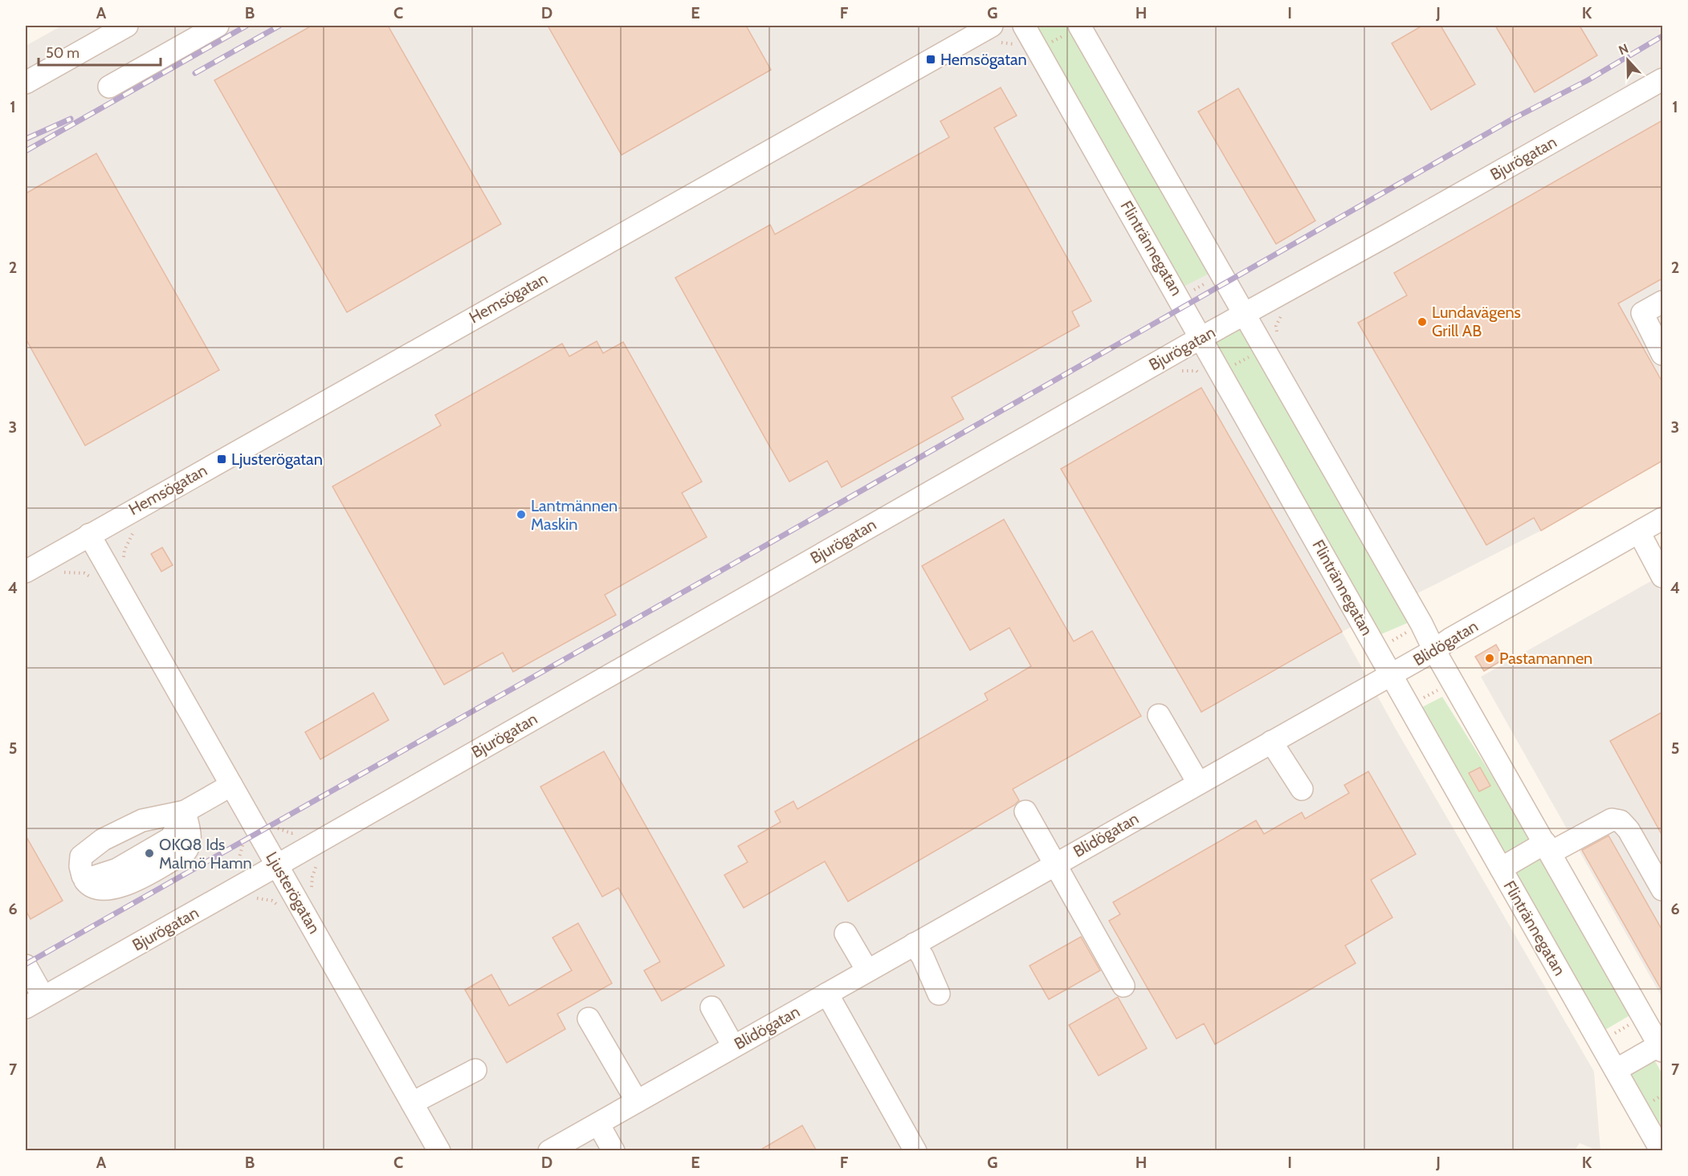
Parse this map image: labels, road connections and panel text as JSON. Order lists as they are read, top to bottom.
{
  "streets": {
    "street": [
      "Bjurögatan",
      "Flintrännegatan",
      "Hemsögatan",
      "Blidögatan",
      "Ljusterögatan"
    ]
  },
  "crossings": [
    ["Bjurögatan", "Flintrännegatan"],
    ["Bjurögatan", "Ljusterögatan"],
    ["Flintrännegatan", "Blidögatan"],
    ["Hemsögatan", "Ljusterögatan"]
  ],
  "places": {
    "transit": ["Hemsögatan", "Ljusterögatan"],
    "other": [
      "Lundavägens Grill AB",
      "Lantmännen Maskin",
      "Pastamannen",
      "OKQ8 Ids Malmö Hamn"
    ]
  },
  "scale_bar": "50 m",
  "north": "top",
  "grid": {
    "columns": [
      "A",
      "B",
      "C",
      "D",
      "E",
      "F",
      "G",
      "H",
      "I",
      "J",
      "K"
    ],
    "rows": [
      "1",
      "2",
      "3",
      "4",
      "5",
      "6",
      "7"
    ]
  }
}
